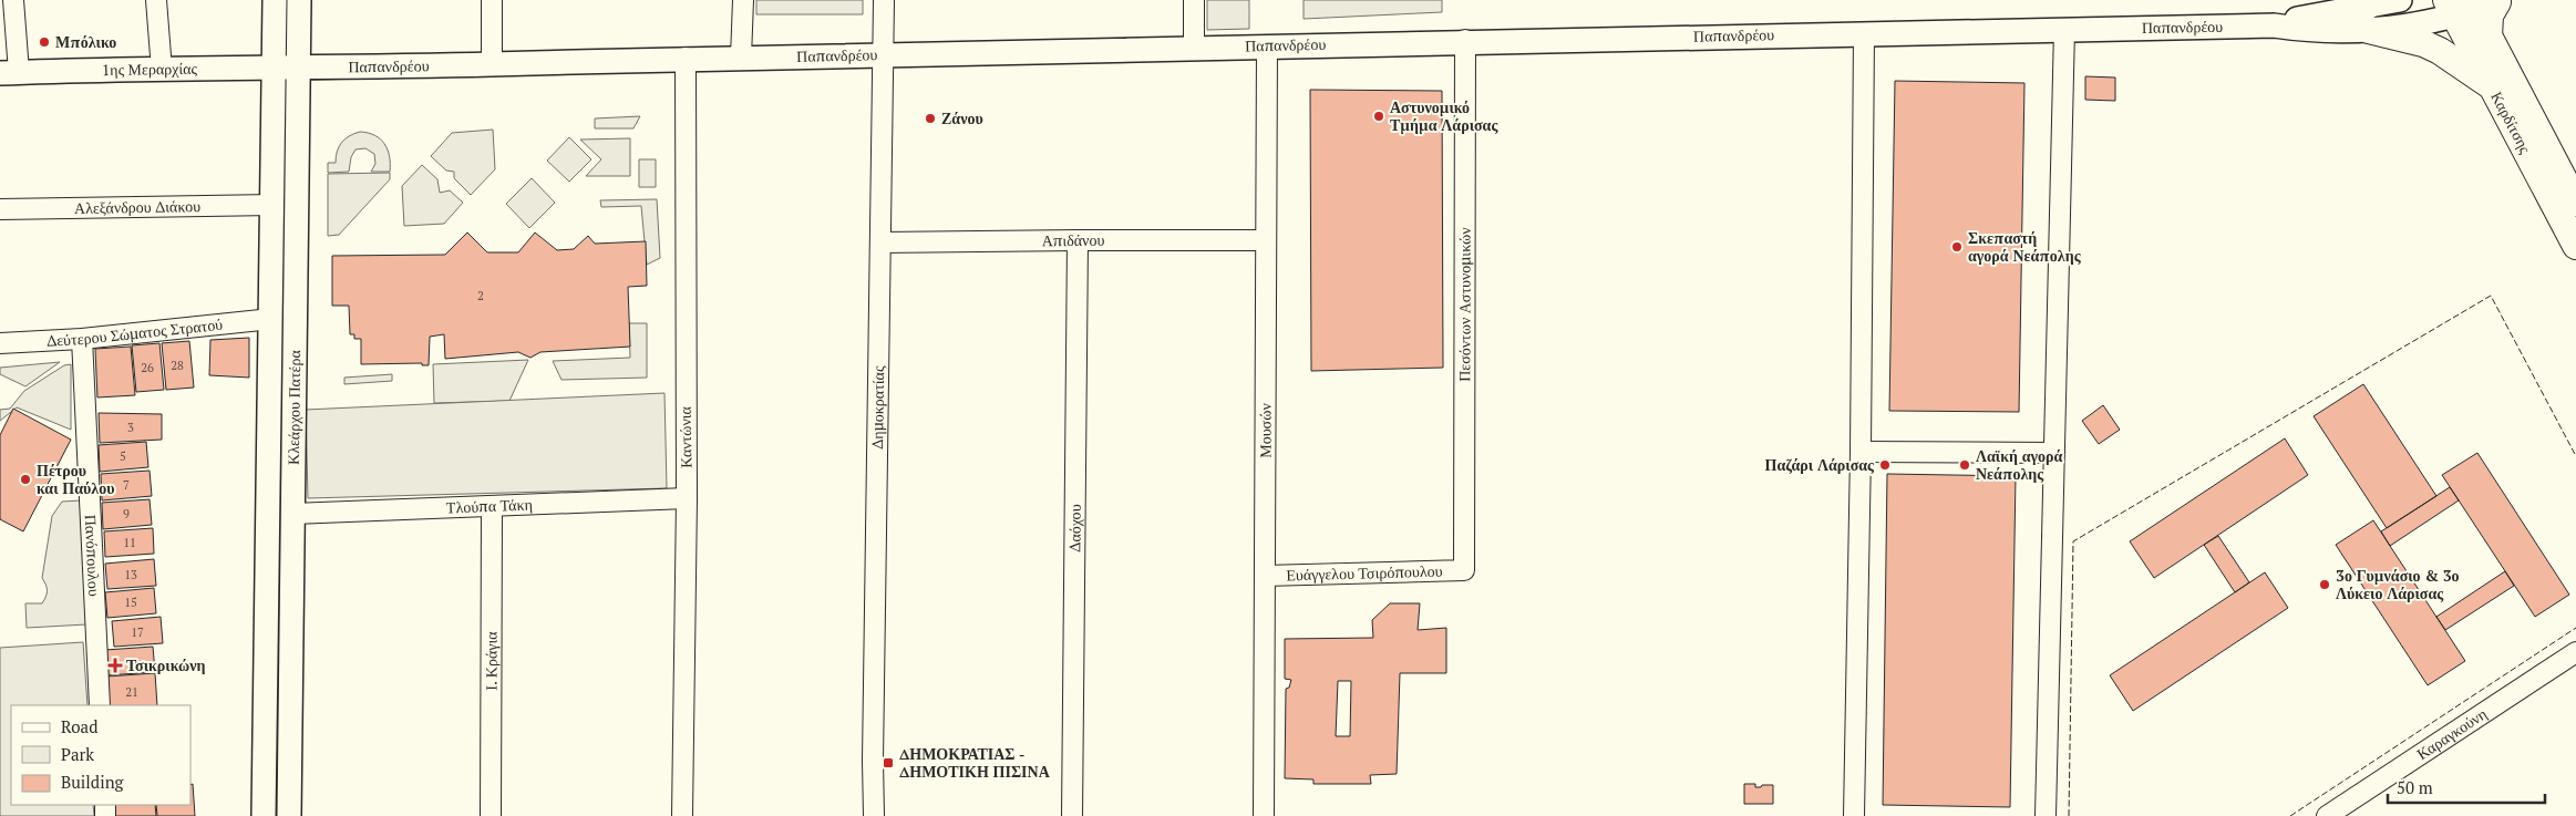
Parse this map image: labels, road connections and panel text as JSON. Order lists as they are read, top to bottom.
{
  "streets": {
    "main road": ["Καρδίτσης"],
    "street": [
      "Παπανδρέου",
      "1ης Μεραρχίας",
      "Αλεξάνδρου Διάκου",
      "Απιδάνου",
      "Πεσόντων Αστυνομικών",
      "Δεύτερου Σώματος Στρατού",
      "Κλεάρχου Πατέρα",
      "Δημοκρατίας",
      "Μουσών",
      "Καντώνια",
      "Τλούπα Τάκη",
      "Δαόχου",
      "Πανόπουλου",
      "Ευάγγελου Τσιρόπουλου",
      "Ι. Κράγια",
      "Καραγκούνη"
    ]
  },
  "crossings": [
    ["Παπανδρέου", "1ης Μεραρχίας"],
    ["Παπανδρέου", "Πεσόντων Αστυνομικών"],
    ["Παπανδρέου", "Κλεάρχου Πατέρα"],
    ["Παπανδρέου", "Δημοκρατίας"],
    ["Παπανδρέου", "Μουσών"],
    ["Παπανδρέου", "Καντώνια"],
    ["1ης Μεραρχίας", "Κλεάρχου Πατέρα"],
    ["Αλεξάνδρου Διάκου", "Κλεάρχου Πατέρα"],
    ["Απιδάνου", "Δημοκρατίας"],
    ["Απιδάνου", "Μουσών"],
    ["Απιδάνου", "Δαόχου"],
    ["Πεσόντων Αστυνομικών", "Ευάγγελου Τσιρόπουλου"],
    ["Δεύτερου Σώματος Στρατού", "Κλεάρχου Πατέρα"],
    ["Δεύτερου Σώματος Στρατού", "Πανόπουλου"],
    ["Κλεάρχου Πατέρα", "Τλούπα Τάκη"],
    ["Μουσών", "Ευάγγελου Τσιρόπουλου"],
    ["Καντώνια", "Τλούπα Τάκη"],
    ["Τλούπα Τάκη", "Ι. Κράγια"]
  ],
  "places": {
    "other": [
      "Μπόλικο",
      "Αστυνομικό Τμήμα Λάρισας",
      "Ζάνου",
      "Σκεπαστή αγορά Νεάπολης",
      "Παζάρι Λάρισας",
      "Λαϊκή αγορά Νεάπολης",
      "Πέτρου και Παύλου",
      "3ο Γυμνάσιο & 3ο Λύκειο Λάρισας"
    ],
    "health": ["Τσικρικώνη"],
    "transit": ["ΔΗΜΟΚΡΑΤΙΑΣ - ΔΗΜΟΤΙΚΗ ΠΙΣΙΝΑ"]
  },
  "house_numbers": [
    "2",
    "28",
    "26",
    "3",
    "5",
    "7",
    "9",
    "11",
    "13",
    "15",
    "17",
    "21"
  ],
  "legend": ["Road", "Park", "Building"],
  "scale_bar": "50 m"
}
